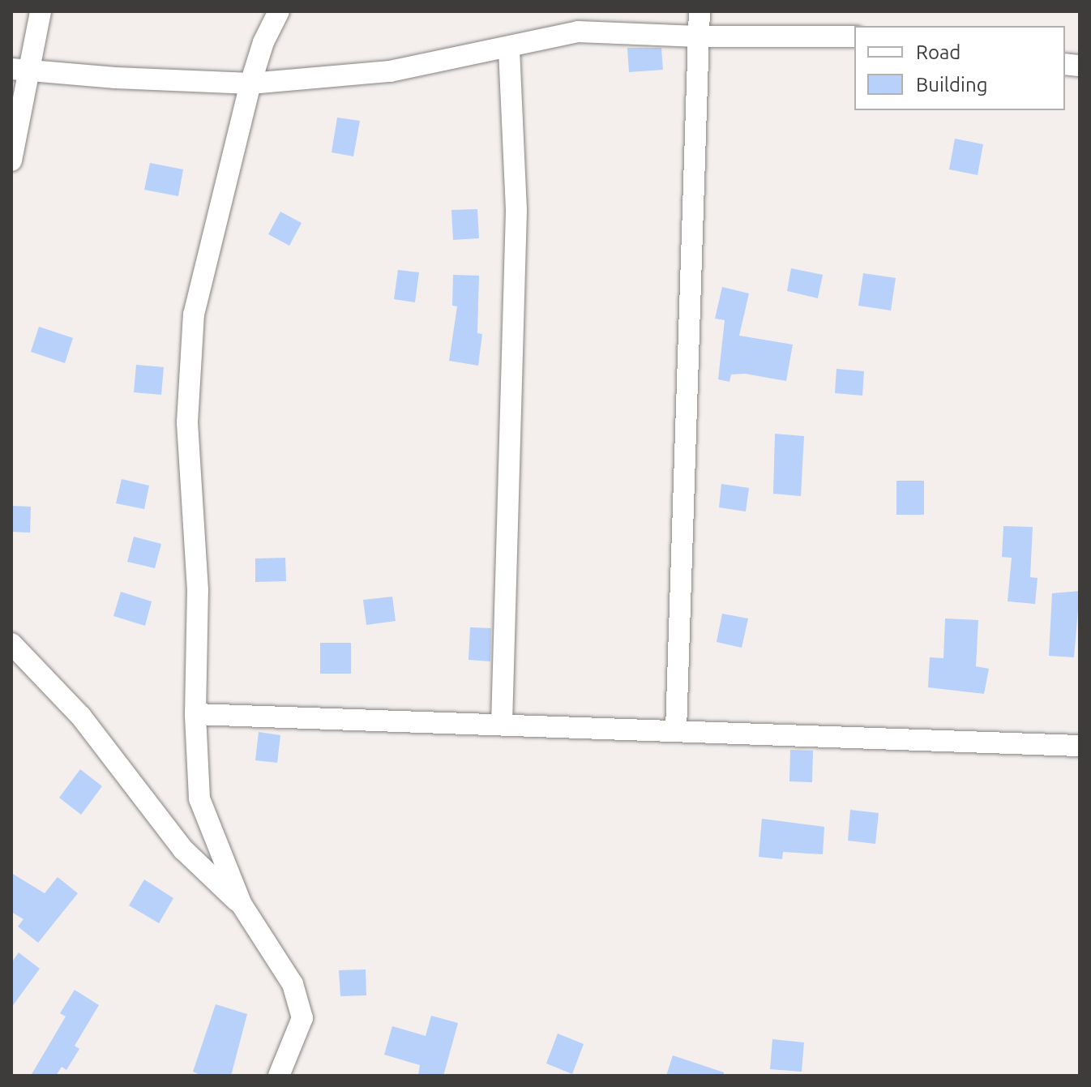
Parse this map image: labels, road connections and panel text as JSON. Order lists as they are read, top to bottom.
{
  "legend": ["Road", "Building"]
}
